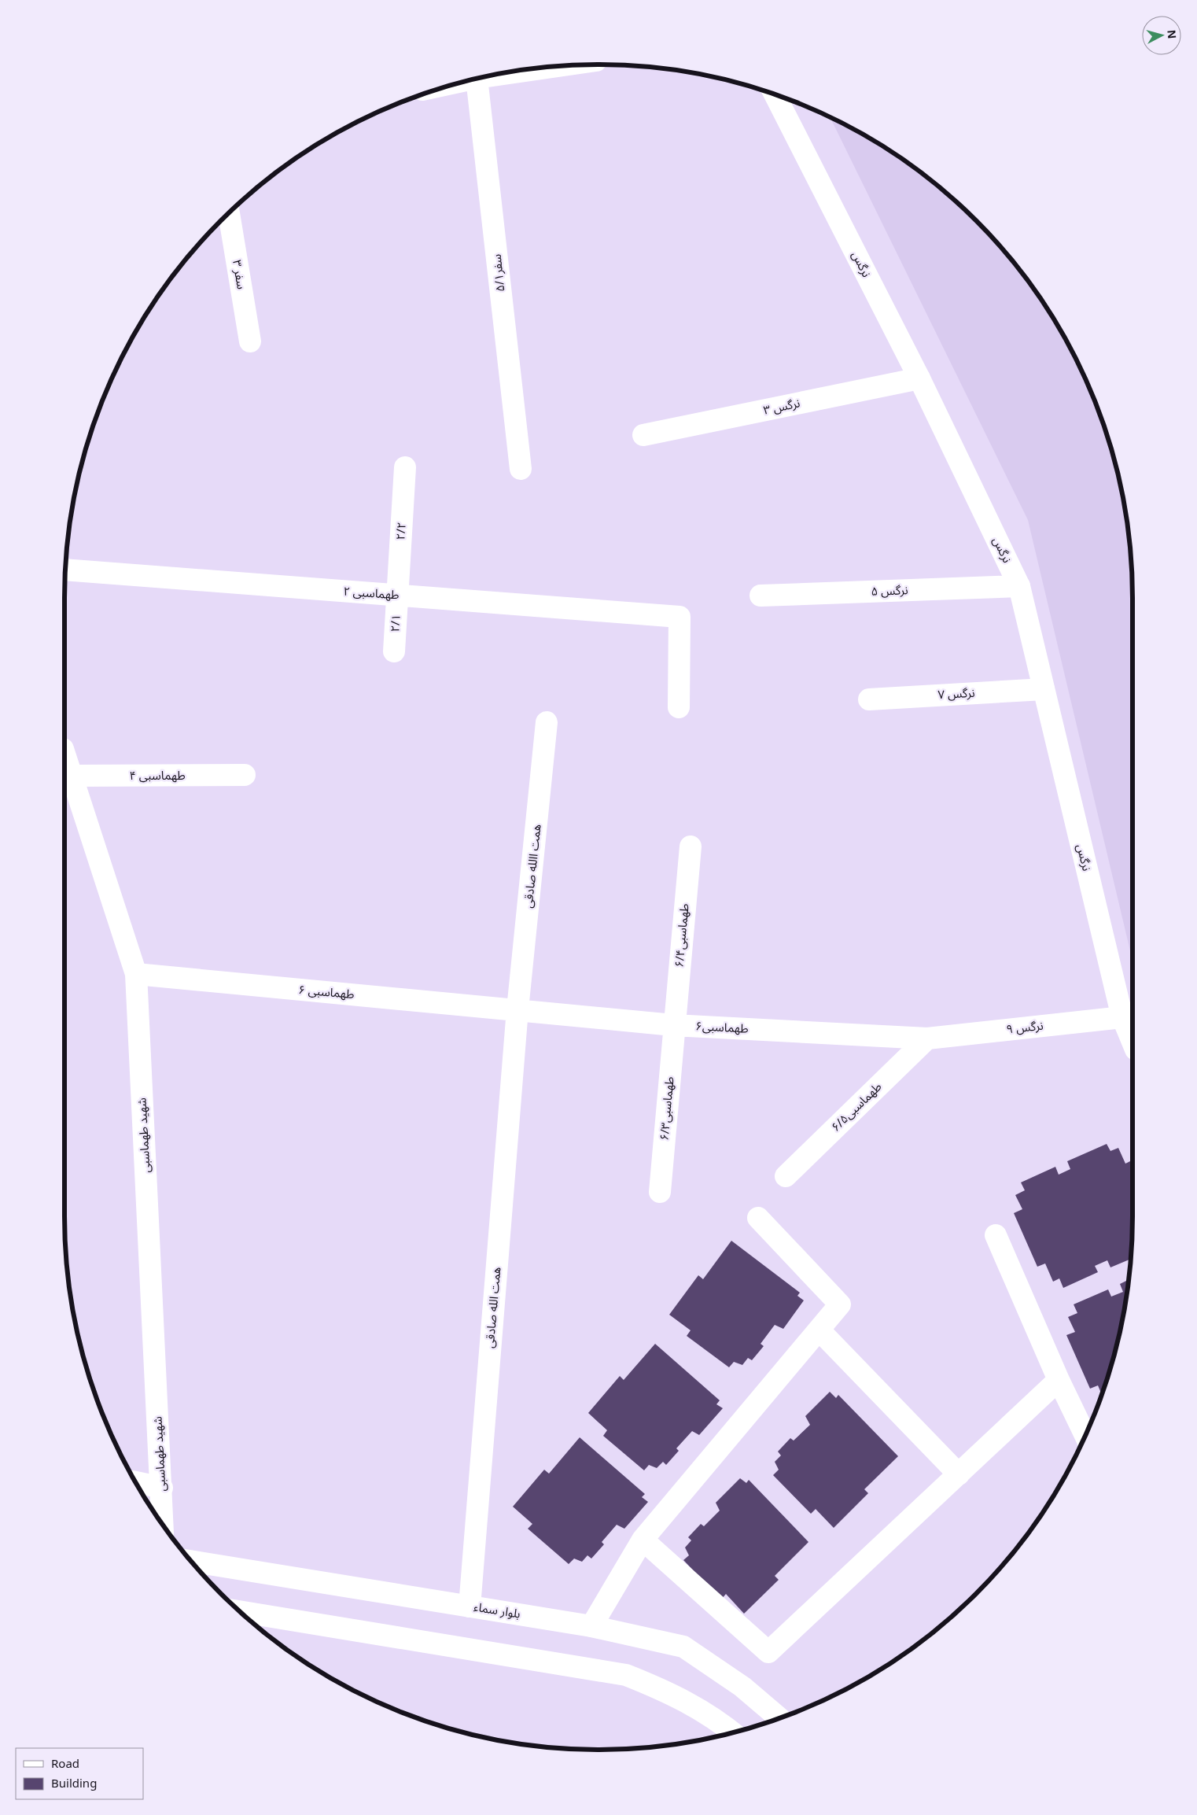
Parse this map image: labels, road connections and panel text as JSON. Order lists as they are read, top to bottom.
{
  "streets": {
    "street": [
      "نرگس",
      "۵/۱سفر",
      "۳ سفر",
      "۳ نرگس",
      "۲/۲",
      "۵ نرگس",
      "۲ طهماسبی",
      "۲/۱",
      "۷ نرگس",
      "۴ طهماسبی",
      "همت االله صادقی",
      "۶/۴طهماسبی",
      "۶ طهماسبی",
      "۶طهماسبی",
      "۹ نرگس",
      "۶/۵طهماسبی",
      "۶/۳طهماسبی",
      "شهید طهماسبی",
      "همت الله صادقی",
      "بلوار سماء"
    ]
  },
  "crossings": [
    ["نرگس", "۳ نرگس"],
    ["نرگس", "۵ نرگس"],
    ["نرگس", "۷ نرگس"],
    ["نرگس", "۹ نرگس"],
    ["۲/۲", "۲ طهماسبی"],
    ["۲/۲", "۲/۱"],
    ["۲ طهماسبی", "۲/۱"],
    ["۴ طهماسبی", "شهید طهماسبی"],
    ["همت االله صادقی", "۶ طهماسبی"],
    ["همت االله صادقی", "۶طهماسبی"],
    ["همت االله صادقی", "همت الله صادقی"],
    ["۶/۴طهماسبی", "۶طهماسبی"],
    ["۶/۴طهماسبی", "۶/۳طهماسبی"],
    ["۶ طهماسبی", "۶طهماسبی"],
    ["۶ طهماسبی", "شهید طهماسبی"],
    ["۶ طهماسبی", "همت الله صادقی"],
    ["۶طهماسبی", "۹ نرگس"],
    ["۶طهماسبی", "۶/۵طهماسبی"],
    ["۶طهماسبی", "۶/۳طهماسبی"],
    ["۶طهماسبی", "همت الله صادقی"],
    ["۹ نرگس", "۶/۵طهماسبی"],
    ["همت الله صادقی", "بلوار سماء"]
  ],
  "legend": ["Road", "Building"],
  "north": "right"
}
